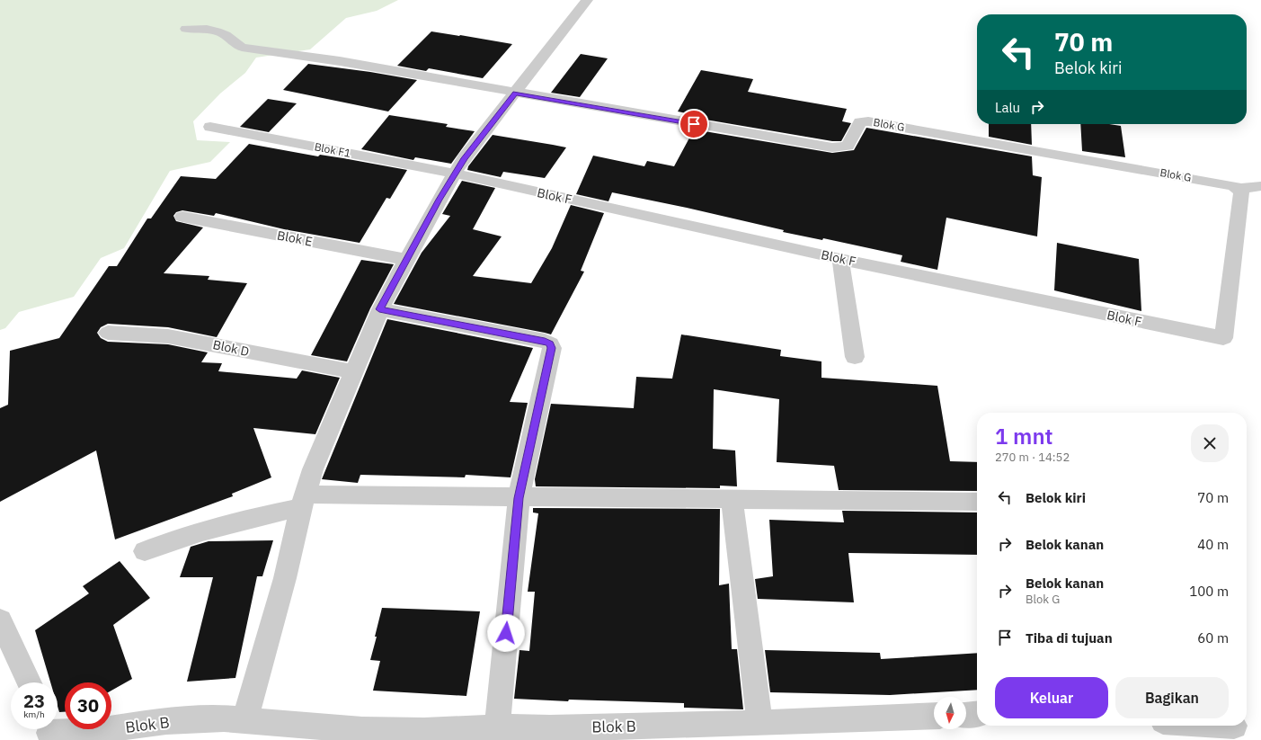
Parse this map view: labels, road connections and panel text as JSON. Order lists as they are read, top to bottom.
{
  "streets": {
    "street": [
      "Blok G",
      "Blok F1",
      "Blok F",
      "Blok E",
      "Blok D",
      "Blok B"
    ]
  },
  "crossings": [
    ["Blok G", "Blok F"],
    ["Blok F1", "Blok F"]
  ],
  "north": "bottom",
  "page": {
    "turn": ["70 m", "Belok kiri"],
    "then": "Lalu",
    "heading": ["1 mnt", "270 m · 14:52"],
    "list": [
      {
        "name": "Belok kiri",
        "value": "70 m"
      },
      {
        "name": "Belok kanan",
        "value": "40 m"
      },
      {
        "name": "Belok kanan",
        "note": "Blok G",
        "value": "100 m"
      },
      {
        "name": "Tiba di tujuan",
        "value": "60 m"
      }
    ],
    "buttons": ["Keluar", "Bagikan"],
    "speed": "23 km/h",
    "limit": "30"
  }
}
